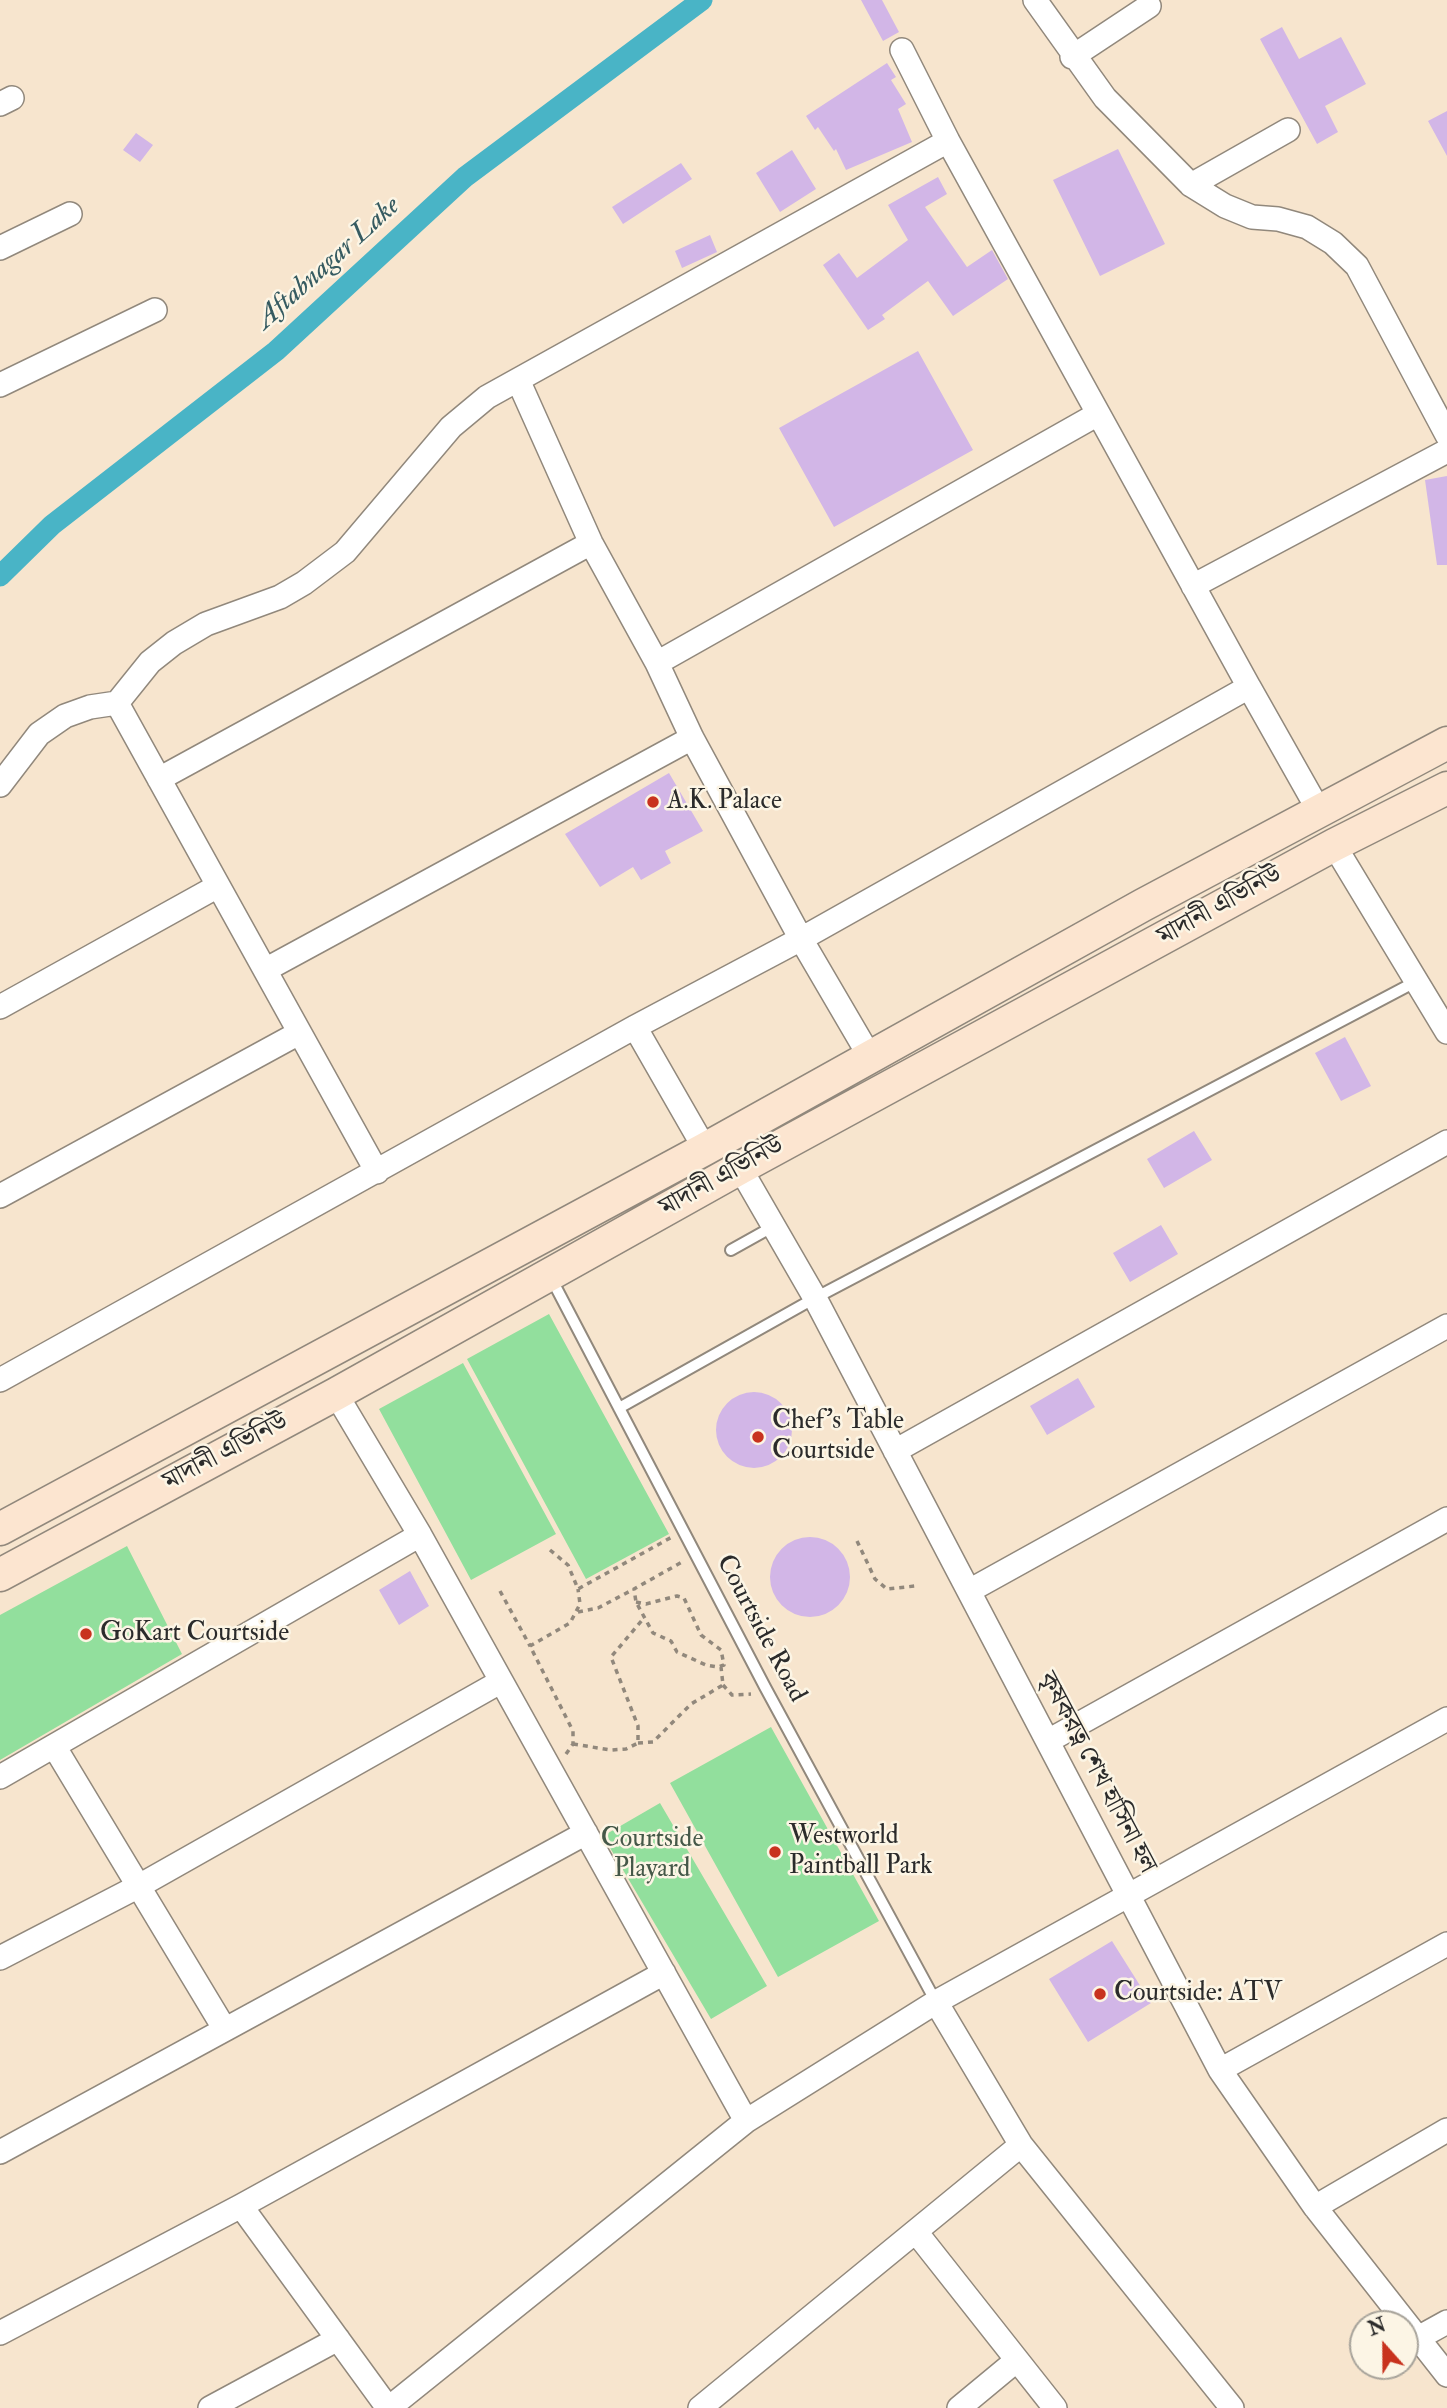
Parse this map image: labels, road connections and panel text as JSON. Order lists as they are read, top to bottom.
{
  "streets": {
    "main road": ["মাদানী এভিনিউ"],
    "street": ["কৃষকরত্ন শেখ হাসিনা হল"],
    "lane": ["Courtside Road"]
  },
  "crossings": [
    ["মাদানী এভিনিউ", "Courtside Road"],
    ["মাদানী এভিনিউ", "কৃষকরত্ন শেখ হাসিনা হল"]
  ],
  "water": ["Aftabnagar Lake"],
  "parks": ["Courtside Playard"],
  "places": [
    "A.K. Palace",
    "Chef's Table Courtside",
    "GoKart Courtside",
    "Westworld Paintball Park",
    "Courtside: ATV"
  ],
  "north": "top"
}
